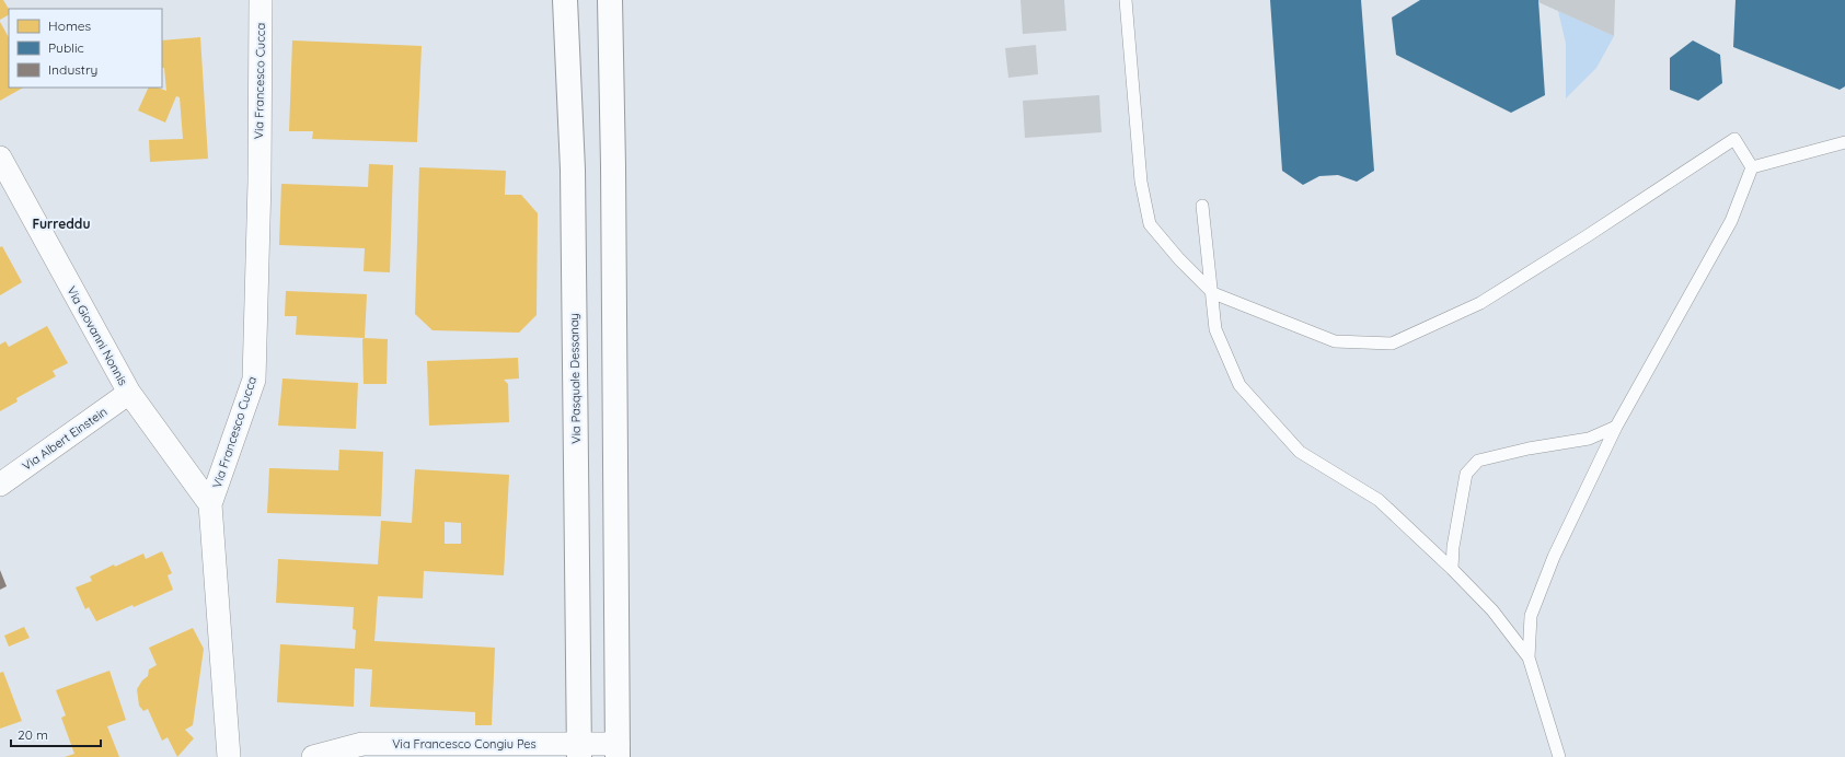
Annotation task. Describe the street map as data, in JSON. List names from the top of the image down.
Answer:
{
  "streets": {
    "main road": ["Via Pasquale Dessanay"],
    "street": [
      "Via Francesco Cucca",
      "Via Giovanni Nonnis",
      "Via Albert Einstein",
      "Via Francesco Congiu Pes"
    ]
  },
  "crossings": [
    ["Via Francesco Cucca", "Via Giovanni Nonnis"],
    ["Via Giovanni Nonnis", "Via Albert Einstein"],
    ["Via Pasquale Dessanay", "Via Francesco Congiu Pes"]
  ],
  "districts": ["Furreddu"],
  "legend": ["Homes", "Public", "Industry"],
  "scale_bar": "20 m"
}
